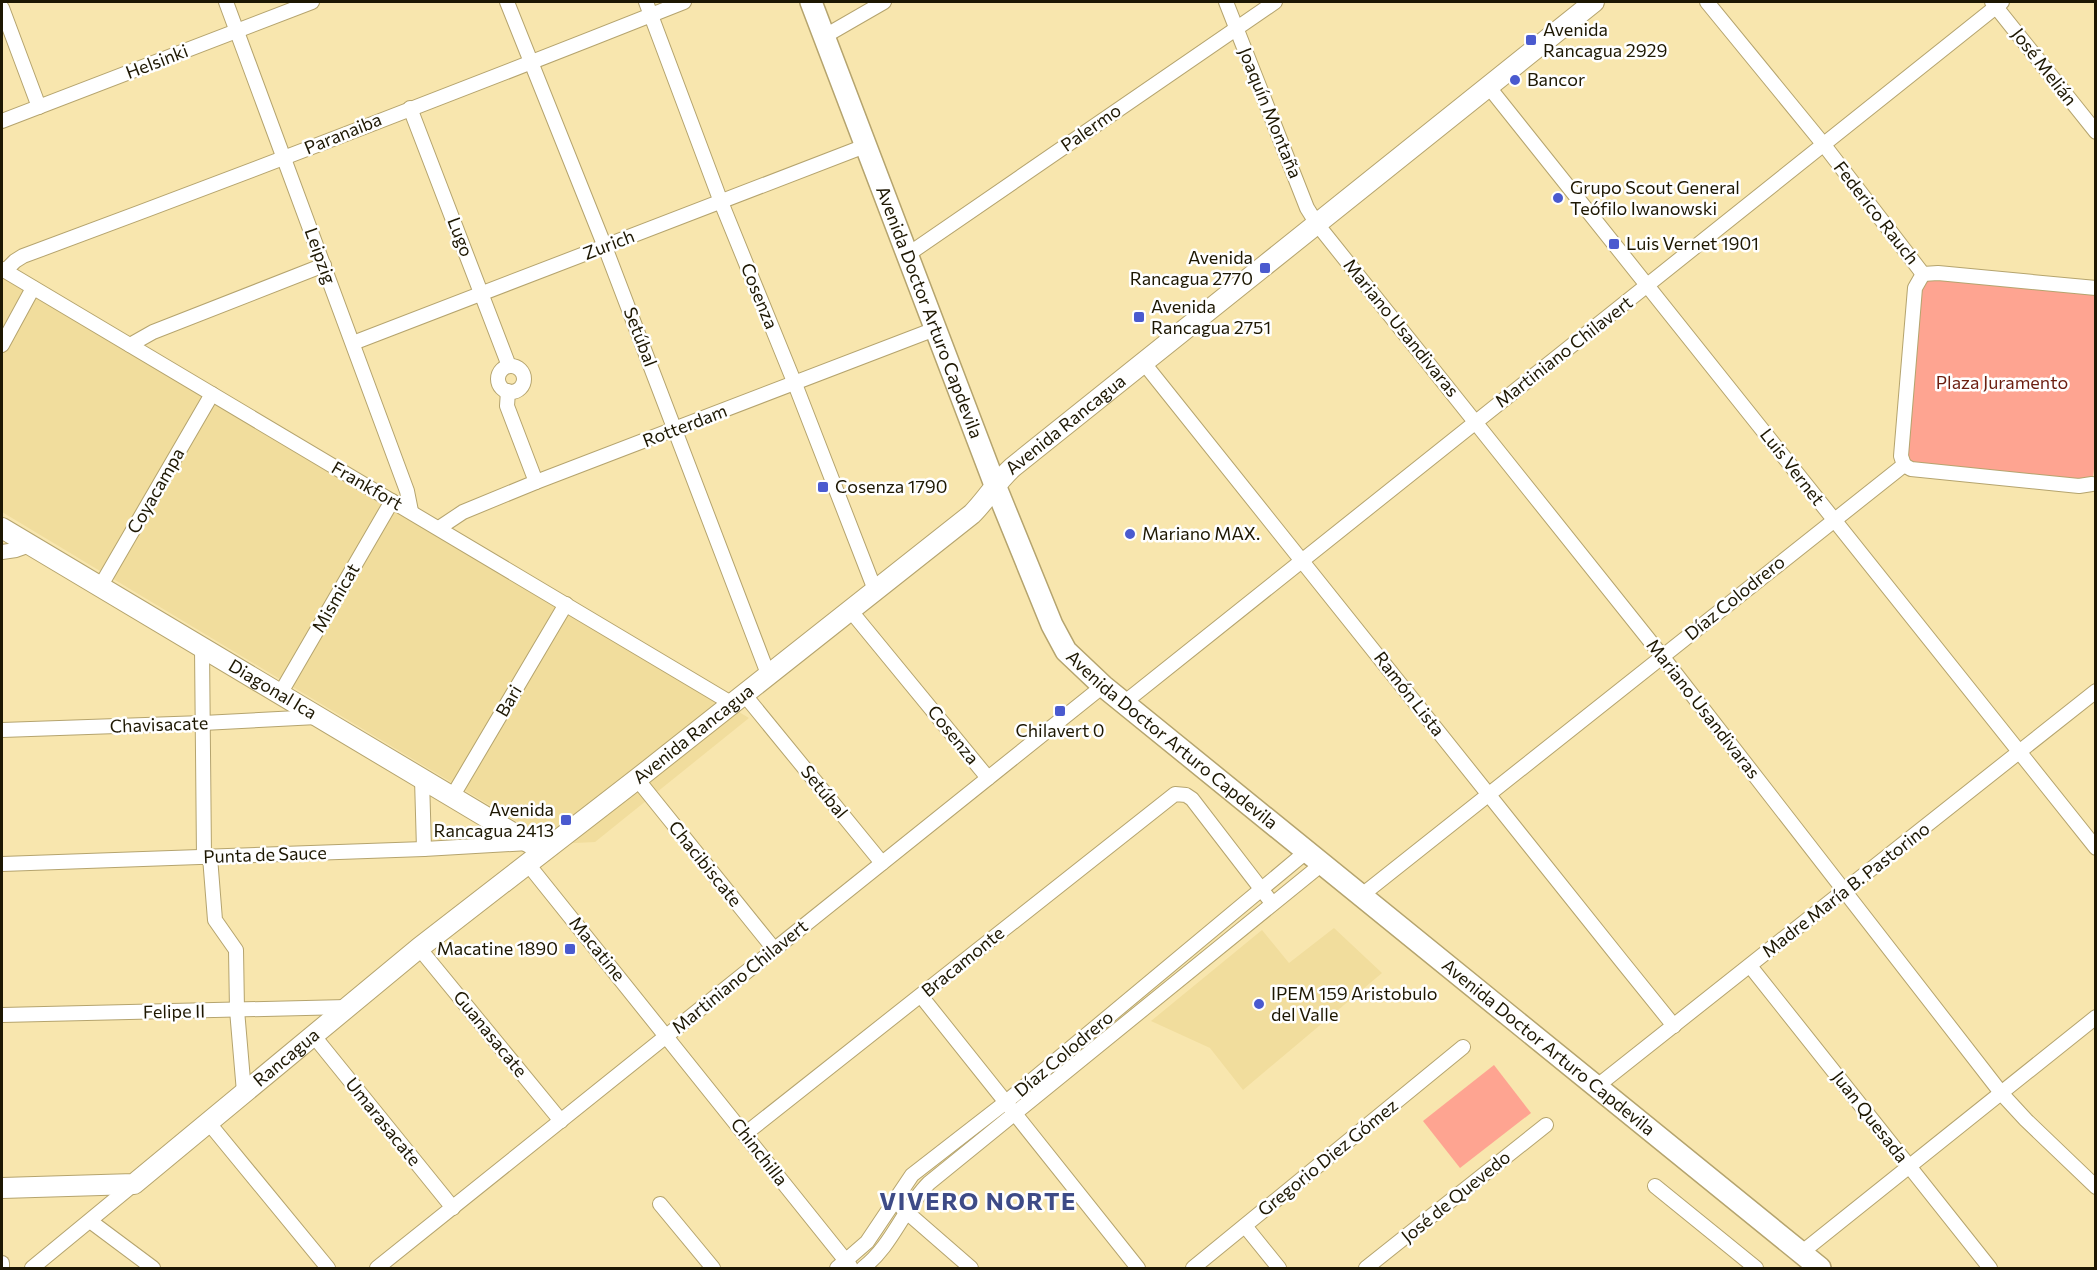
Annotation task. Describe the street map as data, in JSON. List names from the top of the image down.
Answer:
{
  "streets": {
    "main road": [
      "Avenida Doctor Arturo Capdevila",
      "Avenida Rancagua",
      "Diagonal Ica",
      "Rancagua"
    ],
    "street": [
      "Helsinki",
      "José Melián",
      "Joaquín Montaña",
      "Palermo",
      "Paranaiba",
      "Federico Rauch",
      "Lugo",
      "Zurich",
      "Leipzig",
      "Cosenza",
      "Mariano Usandivaras",
      "Setúbal",
      "Martiniano Chilavert",
      "Rotterdam",
      "Luis Vernet",
      "Frankfort",
      "Coyacampa",
      "Mismicat",
      "Díaz Colodrero",
      "Ramón Lista",
      "Bari",
      "Chavisacate",
      "Punta de Sauce",
      "Chacibiscate",
      "Madre María B. Pastorino",
      "Macatine",
      "Bracamonte",
      "Felipe II",
      "Guanasacate",
      "Juan Quesada",
      "Umarasacate",
      "Chinchilla",
      "Gregorio Diez Gómez",
      "José de Quevedo"
    ]
  },
  "crossings": [
    ["Helsinki", "Leipzig"],
    ["José Melián", "Martiniano Chilavert"],
    ["Joaquín Montaña", "Palermo"],
    ["Joaquín Montaña", "Mariano Usandivaras"],
    ["Joaquín Montaña", "Avenida Rancagua"],
    ["Palermo", "Avenida Doctor Arturo Capdevila"],
    ["Paranaiba", "Lugo"],
    ["Paranaiba", "Leipzig"],
    ["Paranaiba", "Cosenza"],
    ["Paranaiba", "Setúbal"],
    ["Paranaiba", "Frankfort"],
    ["Federico Rauch", "Martiniano Chilavert"],
    ["Federico Rauch", "Díaz Colodrero"],
    ["Lugo", "Zurich"],
    ["Lugo", "Rotterdam"],
    ["Zurich", "Leipzig"],
    ["Zurich", "Cosenza"],
    ["Zurich", "Avenida Doctor Arturo Capdevila"],
    ["Zurich", "Setúbal"],
    ["Leipzig", "Frankfort"],
    ["Cosenza", "Martiniano Chilavert"],
    ["Cosenza", "Avenida Rancagua"],
    ["Cosenza", "Rotterdam"],
    ["Avenida Doctor Arturo Capdevila", "Martiniano Chilavert"],
    ["Avenida Doctor Arturo Capdevila", "Avenida Rancagua"],
    ["Avenida Doctor Arturo Capdevila", "Rotterdam"],
    ["Avenida Doctor Arturo Capdevila", "Díaz Colodrero"],
    ["Avenida Doctor Arturo Capdevila", "Madre María B. Pastorino"],
    ["Mariano Usandivaras", "Martiniano Chilavert"],
    ["Mariano Usandivaras", "Avenida Rancagua"],
    ["Mariano Usandivaras", "Díaz Colodrero"],
    ["Mariano Usandivaras", "Madre María B. Pastorino"],
    ["Setúbal", "Martiniano Chilavert"],
    ["Setúbal", "Avenida Rancagua"],
    ["Setúbal", "Rotterdam"],
    ["Setúbal", "Frankfort"],
    ["Martiniano Chilavert", "Luis Vernet"],
    ["Martiniano Chilavert", "Ramón Lista"],
    ["Martiniano Chilavert", "Chacibiscate"],
    ["Martiniano Chilavert", "Macatine"],
    ["Martiniano Chilavert", "Guanasacate"],
    ["Martiniano Chilavert", "Umarasacate"],
    ["Martiniano Chilavert", "Chinchilla"],
    ["Avenida Rancagua", "Luis Vernet"],
    ["Avenida Rancagua", "Frankfort"],
    ["Avenida Rancagua", "Diagonal Ica"],
    ["Avenida Rancagua", "Ramón Lista"],
    ["Avenida Rancagua", "Punta de Sauce"],
    ["Avenida Rancagua", "Chacibiscate"],
    ["Avenida Rancagua", "Macatine"],
    ["Avenida Rancagua", "Rancagua"],
    ["Rotterdam", "Frankfort"],
    ["Luis Vernet", "Díaz Colodrero"],
    ["Luis Vernet", "Madre María B. Pastorino"],
    ["Frankfort", "Coyacampa"],
    ["Frankfort", "Mismicat"],
    ["Frankfort", "Bari"],
    ["Coyacampa", "Diagonal Ica"],
    ["Mismicat", "Diagonal Ica"],
    ["Díaz Colodrero", "Ramón Lista"],
    ["Díaz Colodrero", "Bracamonte"],
    ["Díaz Colodrero", "Chinchilla"],
    ["Diagonal Ica", "Bari"],
    ["Diagonal Ica", "Chavisacate"],
    ["Diagonal Ica", "Punta de Sauce"],
    ["Diagonal Ica", "Macatine"],
    ["Diagonal Ica", "Rancagua"],
    ["Ramón Lista", "Madre María B. Pastorino"],
    ["Punta de Sauce", "Macatine"],
    ["Punta de Sauce", "Rancagua"],
    ["Madre María B. Pastorino", "Juan Quesada"],
    ["Macatine", "Rancagua"],
    ["Macatine", "Chinchilla"],
    ["Bracamonte", "Chinchilla"],
    ["Felipe II", "Rancagua"],
    ["Guanasacate", "Rancagua"],
    ["Rancagua", "Umarasacate"]
  ],
  "districts": ["VIVERO NORTE"],
  "parks": ["Plaza Juramento"],
  "places": {
    "transit": [
      "Avenida Rancagua 2929",
      "Luis Vernet 1901",
      "Avenida Rancagua 2770",
      "Avenida Rancagua 2751",
      "Cosenza 1790",
      "Chilavert 0",
      "Avenida Rancagua 2413",
      "Macatine 1890"
    ],
    "other": [
      "Bancor",
      "Grupo Scout General Teófilo Iwanowski",
      "Mariano MAX.",
      "IPEM 159 Aristobulo del Valle"
    ]
  }
}
